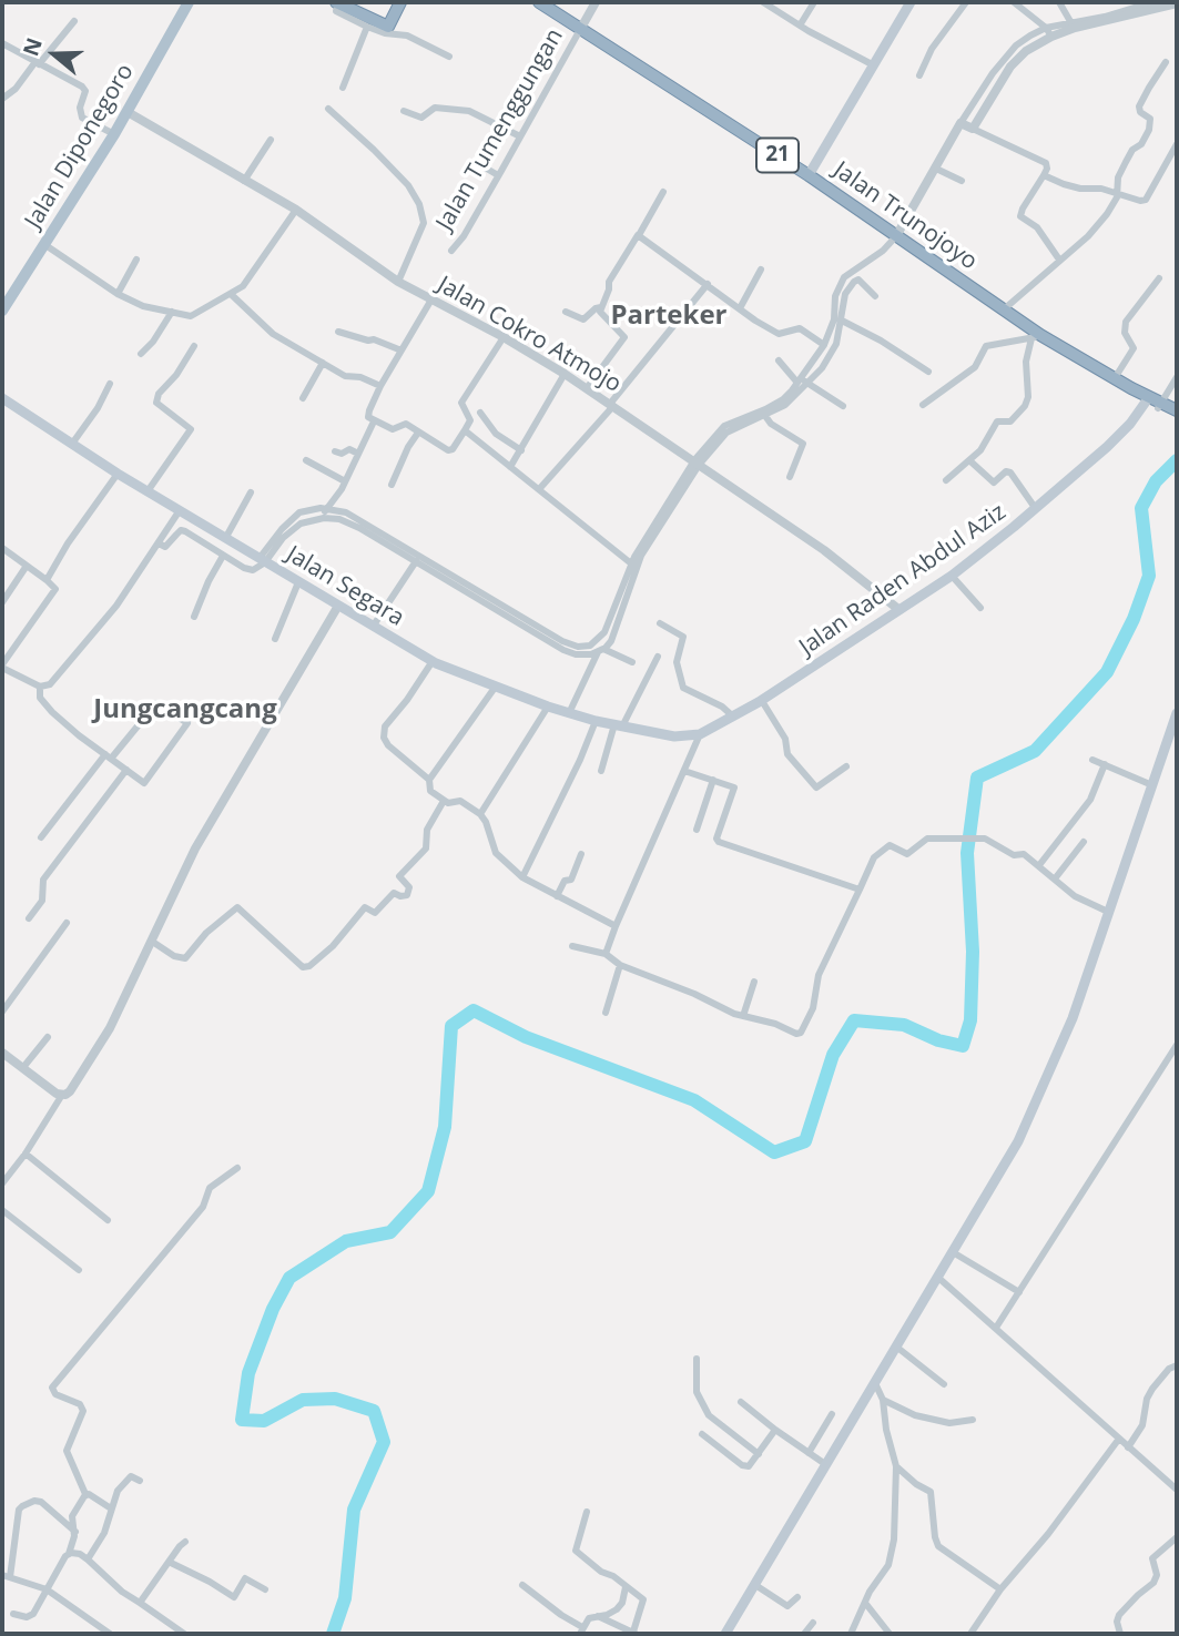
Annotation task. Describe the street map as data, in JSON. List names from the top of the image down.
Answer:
{
  "streets": {
    "highway": ["21", "Jalan Trunojoyo"],
    "main road": ["Jalan Diponegoro", "Jalan Raden Abdul Aziz", "Jalan Segara"],
    "street": ["Jalan Tumenggungan", "Jalan Cokro Atmojo"]
  },
  "crossings": [
    ["Jalan Tumenggungan", "Jalan Trunojoyo"],
    ["Jalan Diponegoro", "Jalan Cokro Atmojo"],
    ["21", "Jalan Trunojoyo"],
    ["21", "Jalan Raden Abdul Aziz"],
    ["Jalan Cokro Atmojo", "Jalan Raden Abdul Aziz"],
    ["Jalan Raden Abdul Aziz", "Jalan Segara"]
  ],
  "districts": ["Parteker", "Jungcangcang"],
  "north": "left"
}
